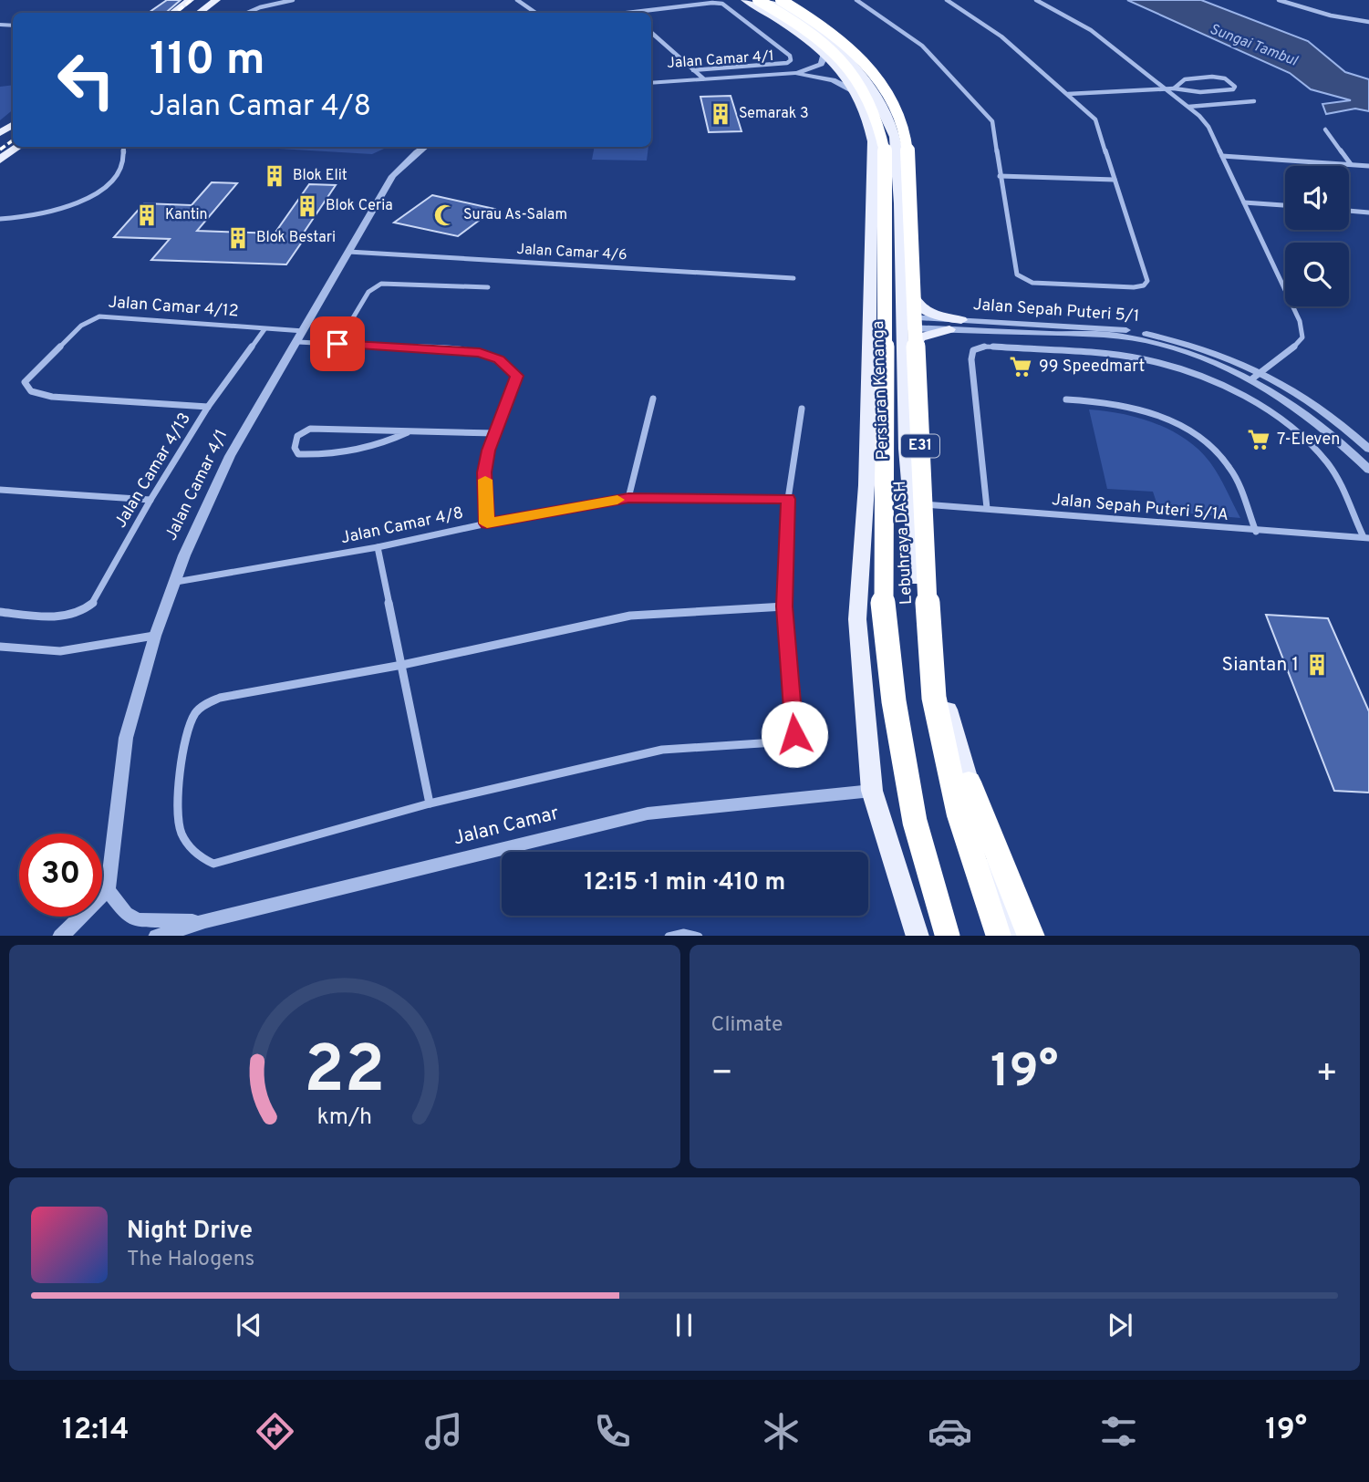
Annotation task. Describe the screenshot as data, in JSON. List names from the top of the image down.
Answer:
{
  "streets": {
    "highway": ["E31", "Lebuhraya DASH"],
    "main road": ["Persiaran Kenanga"],
    "street": [
      "Jalan Camar 4/1",
      "Jalan Camar 4/6",
      "Jalan Camar 4/12",
      "Jalan Sepah Puteri 5/1",
      "Jalan Camar 4/13",
      "Jalan Sepah Puteri 5/1A",
      "Jalan Camar 4/8",
      "Jalan Camar"
    ]
  },
  "crossings": [
    ["Jalan Camar 4/1", "Jalan Camar 4/6"],
    ["Jalan Camar 4/1", "Jalan Camar 4/12"],
    ["Jalan Camar 4/1", "Persiaran Kenanga"],
    ["Jalan Camar 4/1", "Jalan Camar 4/8"],
    ["Jalan Camar 4/12", "Jalan Camar 4/13"],
    ["Jalan Sepah Puteri 5/1", "Persiaran Kenanga"],
    ["Persiaran Kenanga", "Jalan Sepah Puteri 5/1A"],
    ["Persiaran Kenanga", "Jalan Camar"]
  ],
  "water": ["Sungai Tambul"],
  "places": {
    "building": [
      "Semarak 3",
      "Blok Elit",
      "Blok Ceria",
      "Kantin",
      "Blok Bestari",
      "Siantan 1"
    ],
    "mosque": ["Surau As-Salam"],
    "supermarket": ["99 Speedmart", "7-Eleven"]
  },
  "page": {
    "turn": ["110 m", "Jalan Camar 4/8"],
    "limit": "30",
    "trip": "12:15 · 1 min · 410 m",
    "tile": "Climate",
    "heat": ["−", "19°", "+"],
    "song": ["Night Drive", "The Halogens"],
    "tabs": ["12:14", "19°"],
    "gauge": ["22", "km/h"]
  }
}
